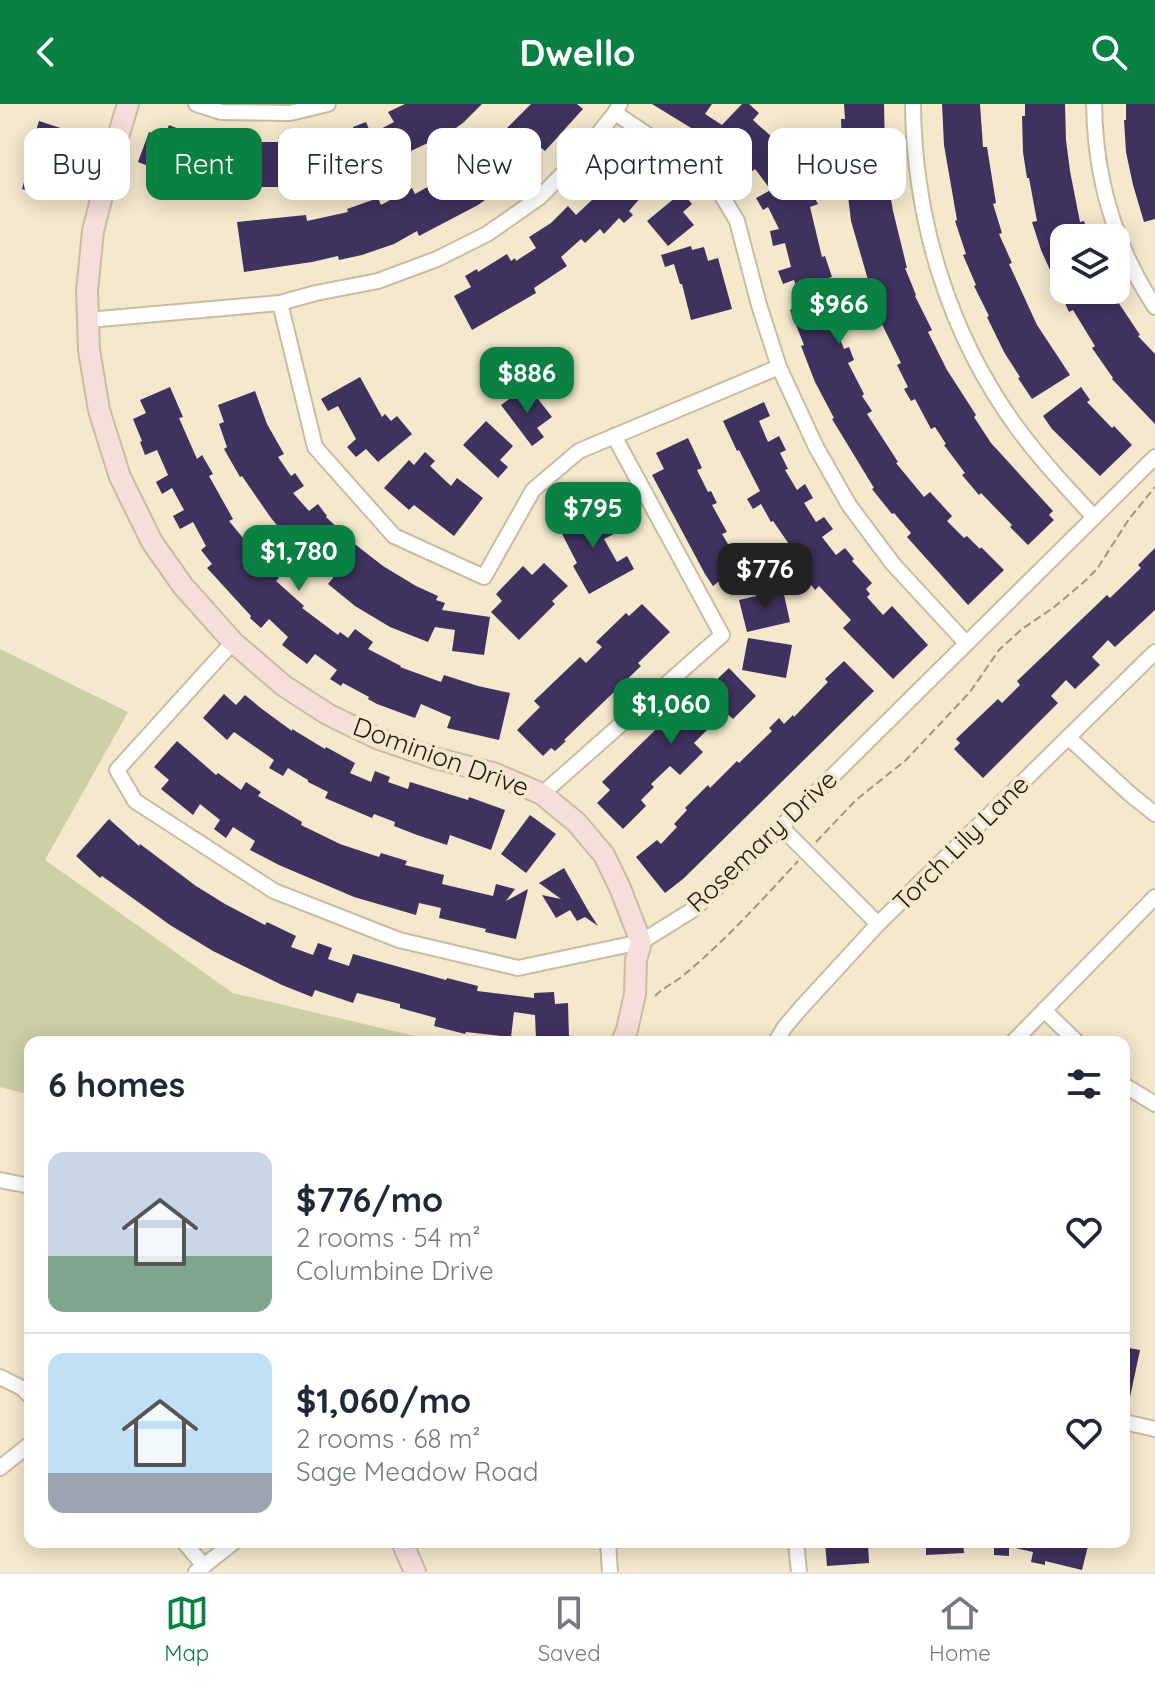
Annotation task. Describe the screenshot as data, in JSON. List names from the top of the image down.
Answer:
{
  "streets": {
    "street": ["Dominion Drive", "Rosemary Drive", "Torch Lily Lane"]
  },
  "crossings": [
    ["Dominion Drive", "Rosemary Drive"]
  ],
  "page": {
    "header": "Dwello",
    "chip": [
      "Buy",
      "Rent",
      "Filters",
      "New",
      "Apartment",
      "House"
    ],
    "price": [
      "$966",
      "$886",
      "$795",
      "$1,780",
      "$776",
      "$1,060"
    ],
    "heading": "6 homes",
    "list": [
      {
        "name": "$776/mo",
        "note": "2 rooms · 54 m² · Columbine Drive"
      },
      {
        "name": "$1,060/mo",
        "note": "2 rooms · 68 m² · Sage Meadow Road"
      }
    ],
    "tabs": ["Map", "Saved", "Home"]
  }
}
